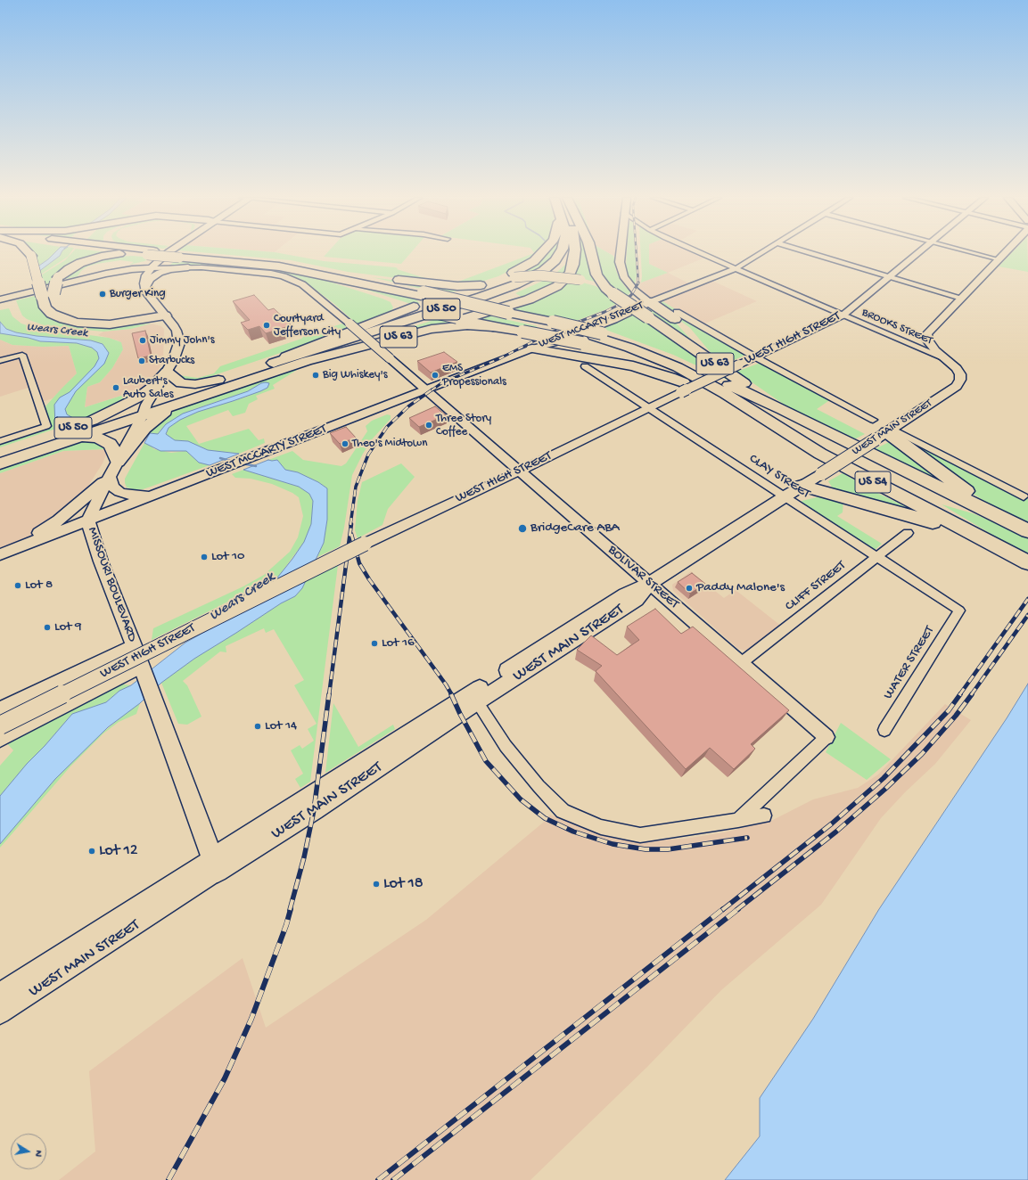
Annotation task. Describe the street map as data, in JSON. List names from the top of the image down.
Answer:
{
  "streets": {
    "highway": ["US 50", "US 63", "US 54"],
    "main road": ["WEST MCCARTY STREET", "WEST MAIN STREET", "MISSOURI BOULEVARD"],
    "street": [
      "BROOKS STREET",
      "WEST HIGH STREET",
      "CLAY STREET",
      "BOLIVAR STREET",
      "CLIFF STREET",
      "WATER STREET"
    ]
  },
  "crossings": [
    ["US 50", "US 63"],
    ["US 50", "MISSOURI BOULEVARD"],
    ["WEST MCCARTY STREET", "BROOKS STREET"],
    ["WEST MCCARTY STREET", "BOLIVAR STREET"],
    ["WEST MCCARTY STREET", "MISSOURI BOULEVARD"],
    ["BROOKS STREET", "WEST HIGH STREET"],
    ["BROOKS STREET", "WEST MAIN STREET"],
    ["US 63", "WEST HIGH STREET"],
    ["US 63", "US 54"],
    ["WEST HIGH STREET", "CLAY STREET"],
    ["WEST HIGH STREET", "BOLIVAR STREET"],
    ["WEST MAIN STREET", "CLAY STREET"],
    ["WEST MAIN STREET", "BOLIVAR STREET"],
    ["WEST MAIN STREET", "MISSOURI BOULEVARD"],
    ["CLAY STREET", "CLIFF STREET"],
    ["CLAY STREET", "WATER STREET"],
    ["BOLIVAR STREET", "CLIFF STREET"]
  ],
  "water": ["Wears Creek"],
  "places": [
    "Burger King",
    "Courtyard Jefferson City",
    "Jimmy John's",
    "Starbucks",
    "Big Whiskey's",
    "EMS Propessionals",
    "Laubert's Auto Sales",
    "Three Story Coffee",
    "Theo's Midtown",
    "BridgeCare ABA",
    "Lot 10",
    "Lot 8",
    "Paddy Malone's",
    "Lot 9",
    "Lot 16",
    "Lot 14",
    "Lot 12",
    "Lot 18"
  ],
  "north": "right"
}
